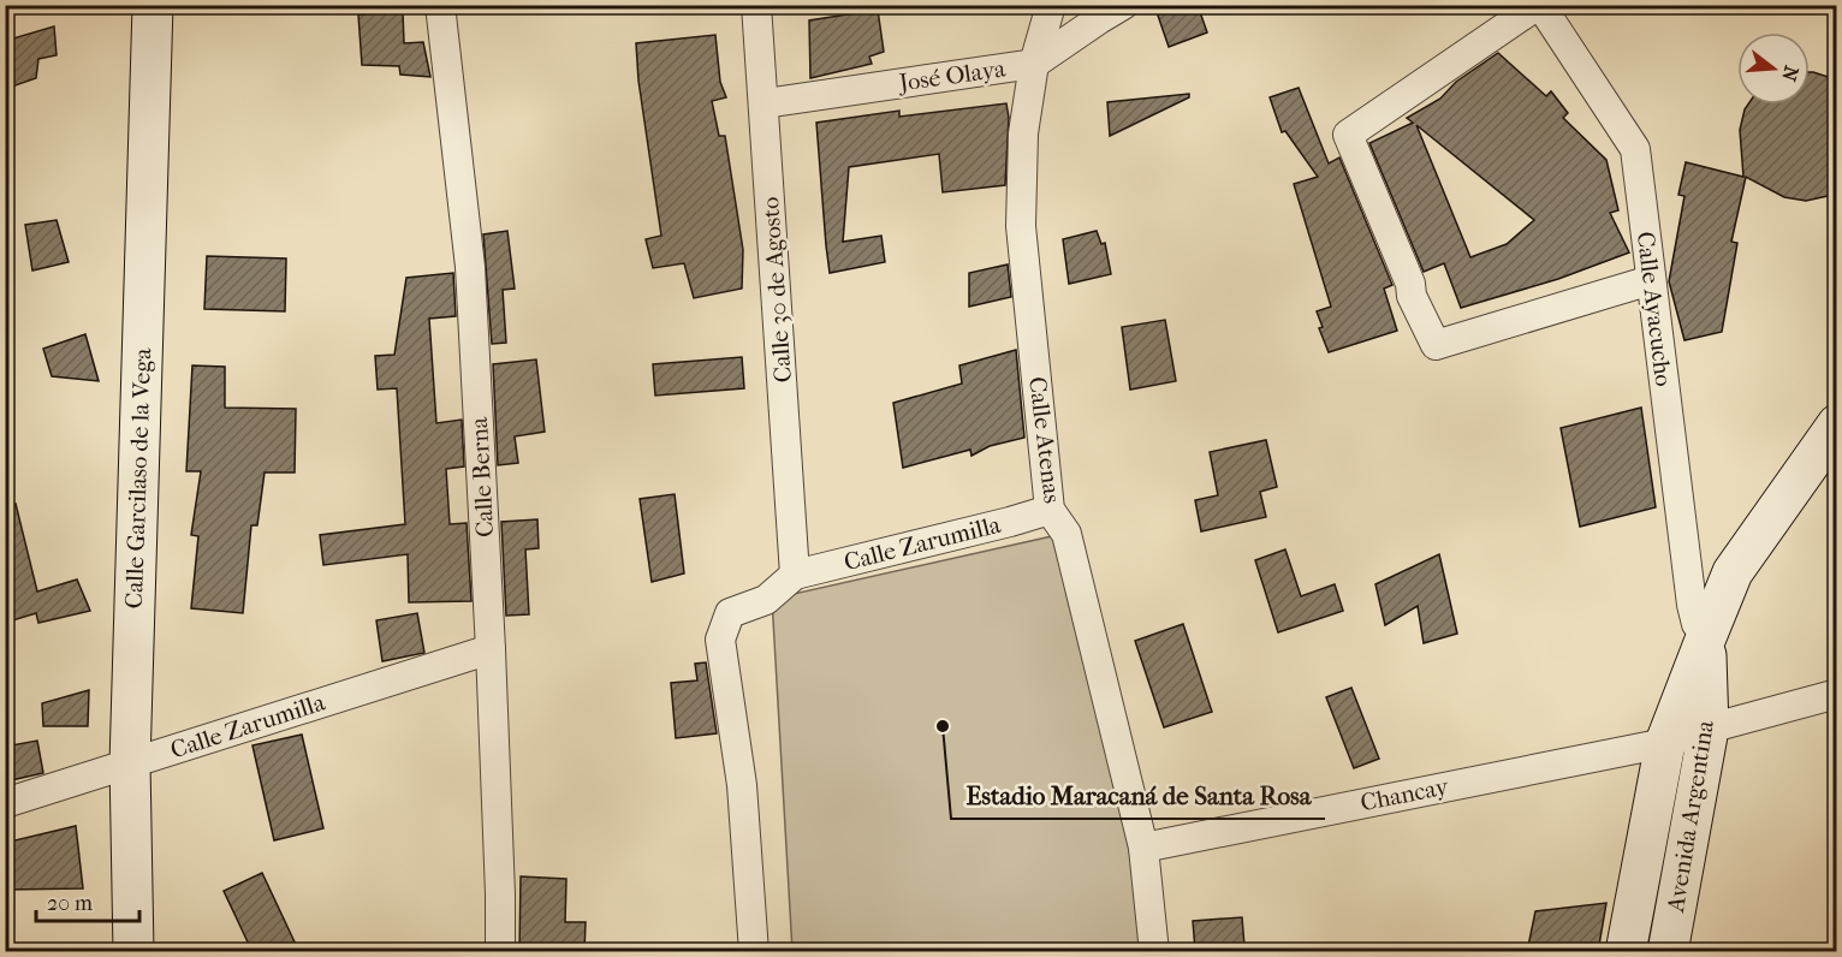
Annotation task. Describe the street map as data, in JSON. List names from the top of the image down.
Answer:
{
  "streets": {
    "street": [
      "José Olaya",
      "Calle 30 de Agosto",
      "Calle Ayacucho",
      "Calle Atenas",
      "Calle Berna",
      "Calle Garcilaso de la Vega",
      "Calle Zarumilla",
      "Chancay",
      "Avenida Argentina"
    ]
  },
  "crossings": [
    ["José Olaya", "Calle 30 de Agosto"],
    ["José Olaya", "Calle Atenas"],
    ["Calle 30 de Agosto", "Calle Zarumilla"],
    ["Calle Ayacucho", "Avenida Argentina"],
    ["Calle Atenas", "Calle Zarumilla"],
    ["Calle Atenas", "Chancay"],
    ["Calle Berna", "Calle Zarumilla"],
    ["Calle Garcilaso de la Vega", "Calle Zarumilla"],
    ["Chancay", "Avenida Argentina"]
  ],
  "places": ["Estadio Maracaná de Santa Rosa"],
  "scale_bar": "20 m",
  "north": "right"
}
